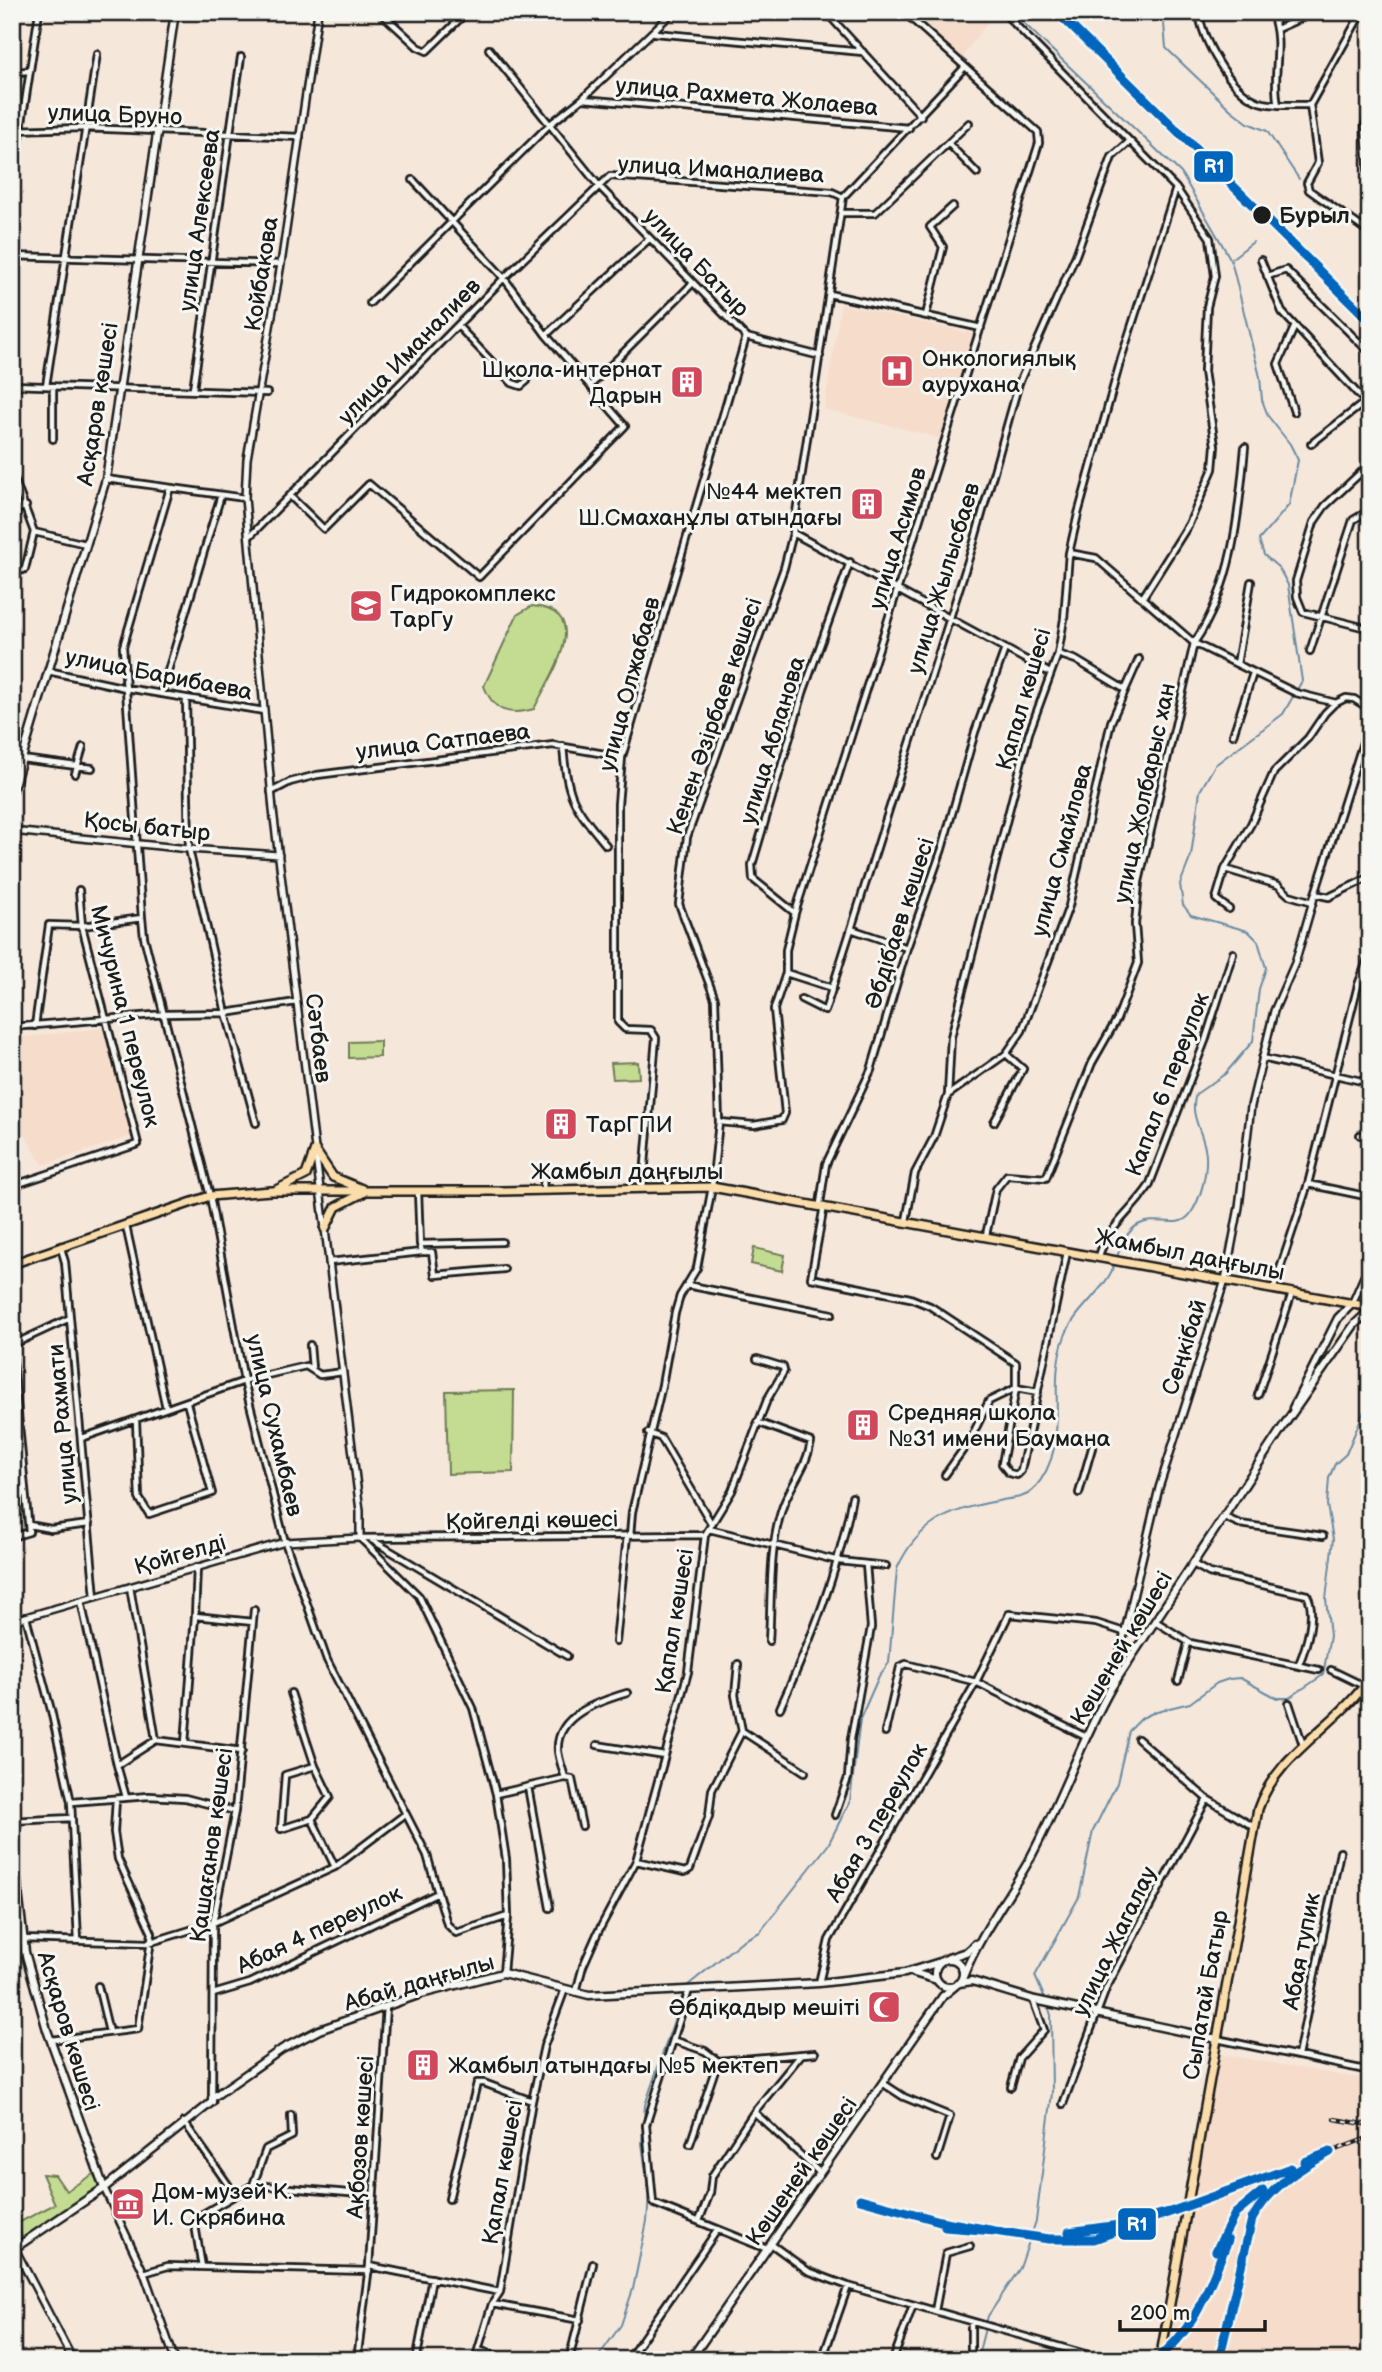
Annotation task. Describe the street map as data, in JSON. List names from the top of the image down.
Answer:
{
  "streets": {
    "main road": [
      "Асқаров көшесі",
      "Жамбыл даңғылы",
      "Көшеней көшесі",
      "Абай даңғылы",
      "Сыпатай Батыр"
    ],
    "street": [
      "улица Рахмета Жолаева",
      "улица Бруно",
      "улица Иманалиева",
      "улица Алексеева",
      "улица Батыр",
      "Койбакова",
      "улица Иманалиев",
      "улица Асимов",
      "улица Жылысбаев",
      "улица Барибаева",
      "улица Олжабаев",
      "Қапал көшесі",
      "Кенен Әзірбаев көшесі",
      "улица Абланова",
      "улица Сатпаева",
      "улица Жолбарыс хан",
      "Қосы батыр",
      "улица Смайлова",
      "Әбдібаев көшесі",
      "Мичурина 1 переулок",
      "Сәтбаев",
      "Капал 6 переулок",
      "Сеңкібай",
      "улица Рахмати",
      "улица Сухамбаев",
      "Қойгелді көшесі",
      "Қойгелді",
      "Абая 3 переулок",
      "Қашағанов көшесі",
      "Абая 4 переулок",
      "улица Жагалау",
      "Абая тупик",
      "Ақбозов көшесі"
    ]
  },
  "crossings": [
    ["улица Бруно", "улица Алексеева"],
    ["улица Бруно", "Койбакова"],
    ["улица Бруно", "Асқаров көшесі"],
    ["улица Иманалиева", "улица Батыр"],
    ["улица Иманалиева", "улица Иманалиев"],
    ["улица Иманалиева", "Кенен Әзірбаев көшесі"],
    ["улица Батыр", "улица Иманалиев"],
    ["улица Батыр", "улица Олжабаев"],
    ["улица Батыр", "Кенен Әзірбаев көшесі"],
    ["Койбакова", "улица Иманалиев"],
    ["Койбакова", "Сәтбаев"],
    ["улица Иманалиев", "Сәтбаев"],
    ["Асқаров көшесі", "улица Барибаева"],
    ["Асқаров көшесі", "Абай даңғылы"],
    ["улица Асимов", "Кенен Әзірбаев көшесі"],
    ["улица Асимов", "улица Абланова"],
    ["улица Барибаева", "Сәтбаев"],
    ["улица Барибаева", "улица Сухамбаев"],
    ["улица Олжабаев", "улица Сатпаева"],
    ["улица Олжабаев", "Жамбыл даңғылы"],
    ["Қапал көшесі", "улица Смайлова"],
    ["Қапал көшесі", "Жамбыл даңғылы"],
    ["Қапал көшесі", "Қойгелді көшесі"],
    ["Қапал көшесі", "Абай даңғылы"],
    ["Кенен Әзірбаев көшесі", "Жамбыл даңғылы"],
    ["Кенен Әзірбаев көшесі", "Қойгелді көшесі"],
    ["улица Сатпаева", "Сәтбаев"],
    ["улица Жолбарыс хан", "Жамбыл даңғылы"],
    ["Қосы батыр", "Сәтбаев"],
    ["Қосы батыр", "улица Сухамбаев"],
    ["Әбдібаев көшесі", "Жамбыл даңғылы"],
    ["Сәтбаев", "Жамбыл даңғылы"],
    ["Сәтбаев", "Қойгелді көшесі"],
    ["Сәтбаев", "Қойгелді"],
    ["Капал 6 переулок", "Жамбыл даңғылы"],
    ["Жамбыл даңғылы", "Сеңкібай"],
    ["Жамбыл даңғылы", "улица Рахмати"],
    ["Жамбыл даңғылы", "улица Сухамбаев"],
    ["Жамбыл даңғылы", "Көшеней көшесі"],
    ["Сеңкібай", "Көшеней көшесі"],
    ["Сеңкібай", "Абая 3 переулок"],
    ["улица Рахмати", "Қойгелді"],
    ["улица Сухамбаев", "Қойгелді"],
    ["улица Сухамбаев", "Абая 4 переулок"],
    ["Қойгелді көшесі", "Қойгелді"],
    ["Көшеней көшесі", "Абая 3 переулок"],
    ["Абая 3 переулок", "Абай даңғылы"],
    ["Қашағанов көшесі", "Абая 4 переулок"],
    ["Қашағанов көшесі", "Абай даңғылы"],
    ["Абай даңғылы", "Ақбозов көшесі"]
  ],
  "places": {
    "other": ["Бурыл"],
    "hospital": ["Онкологиялық аурухана"],
    "building": [
      "Школа-интернат Дарын",
      "№44 мектеп Ш.Смаханұлы атындағы",
      "ТарГПИ",
      "Средняя школа №31 имени Баумана",
      "Жамбыл атындағы №5 мектеп"
    ],
    "school or university": ["Гидрокомплекс ТарГу"],
    "mosque": ["Әбдіқадыр мешіті"],
    "museum": ["Дом-музей К. И. Скрябина"]
  },
  "lines": ["transit line R1"],
  "scale_bar": "200 m"
}
